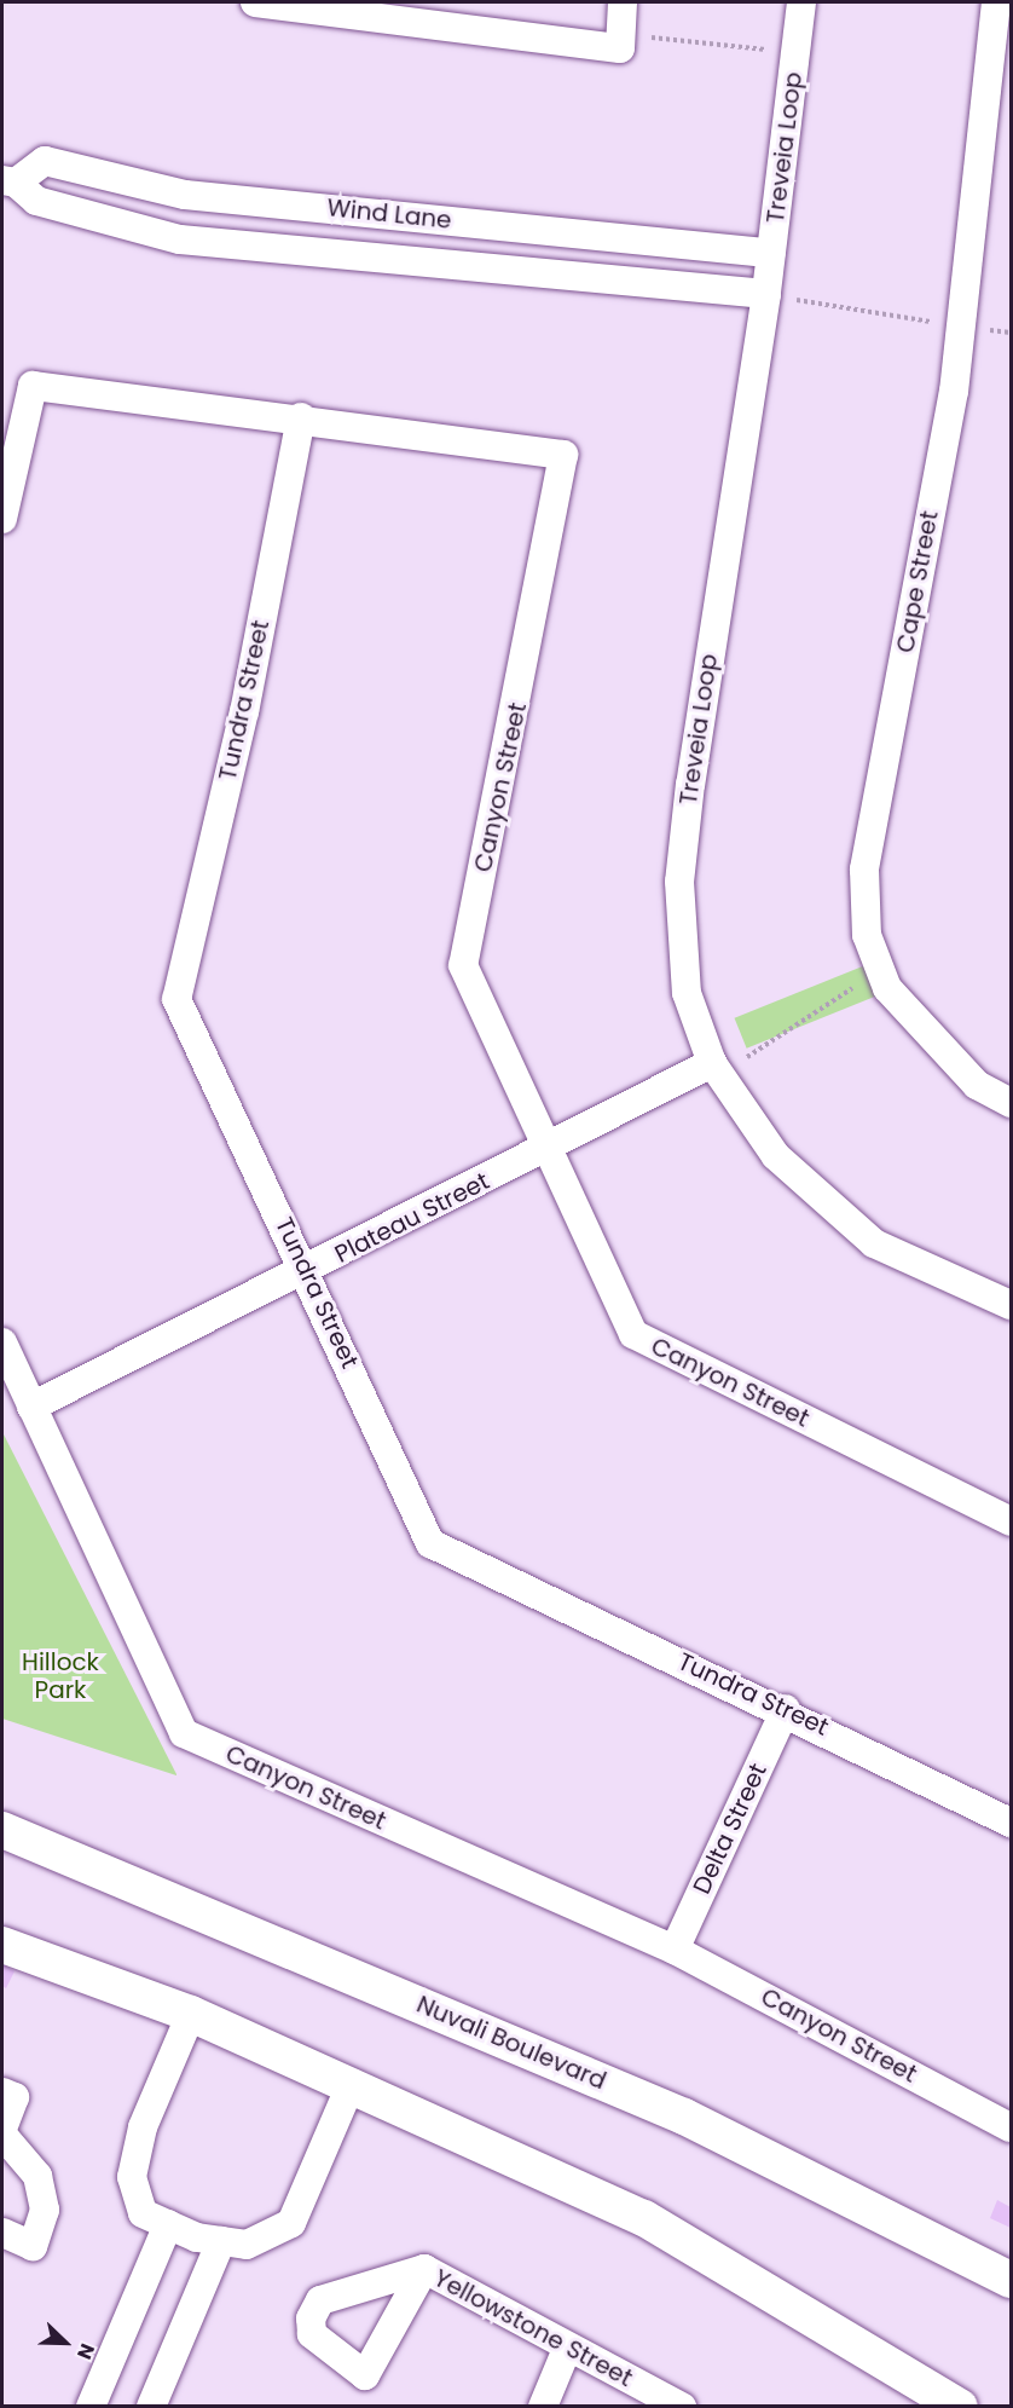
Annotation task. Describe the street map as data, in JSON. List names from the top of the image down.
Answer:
{
  "streets": {
    "street": [
      "Treveia Loop",
      "Wind Lane",
      "Cape Street",
      "Tundra Street",
      "Canyon Street",
      "Plateau Street",
      "Delta Street",
      "Nuvali Boulevard",
      "Yellowstone Street"
    ]
  },
  "crossings": [
    ["Treveia Loop", "Wind Lane"],
    ["Treveia Loop", "Plateau Street"],
    ["Tundra Street", "Canyon Street"],
    ["Tundra Street", "Plateau Street"],
    ["Tundra Street", "Delta Street"],
    ["Canyon Street", "Plateau Street"],
    ["Canyon Street", "Delta Street"]
  ],
  "parks": ["Hillock Park"],
  "north": "bottom right"
}
